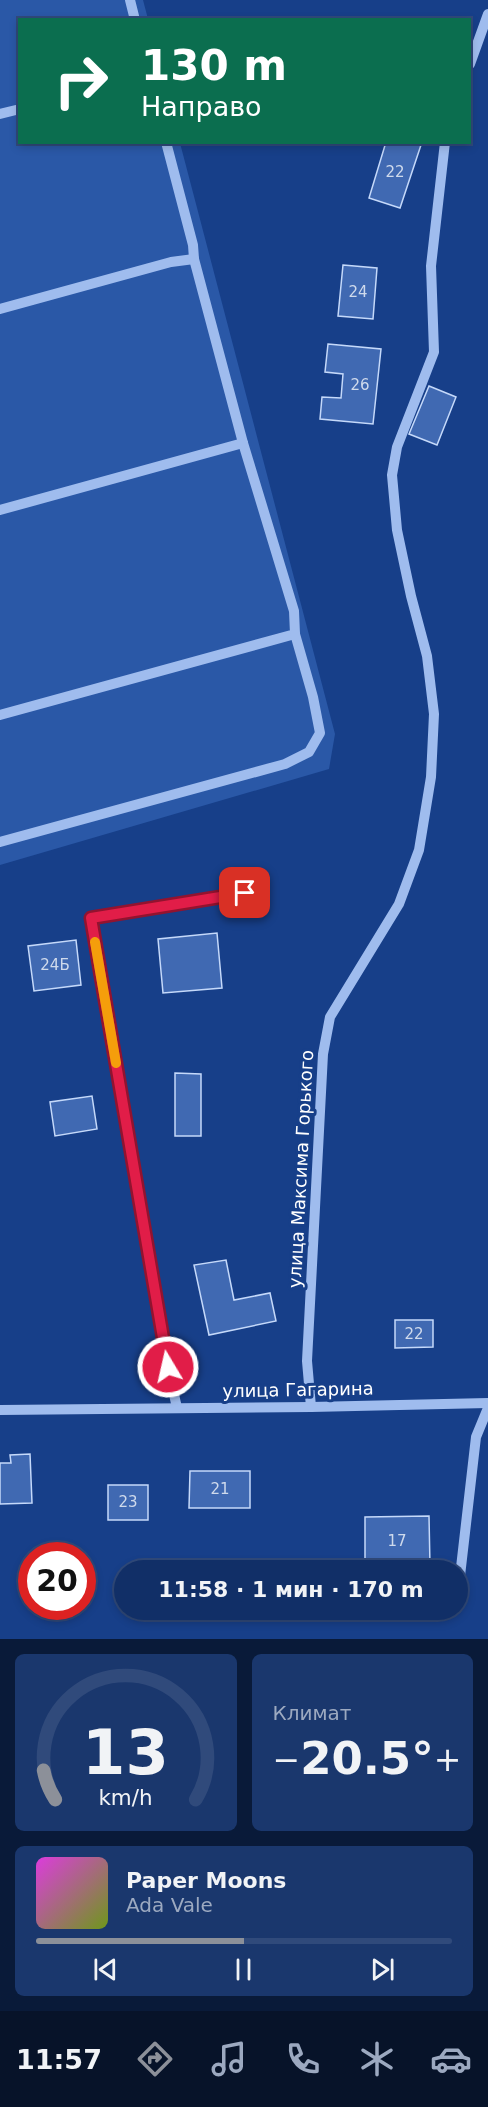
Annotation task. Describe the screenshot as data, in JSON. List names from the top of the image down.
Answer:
{
  "streets": {
    "street": ["улица Максима Горького", "улица Гагарина"]
  },
  "crossings": [
    ["улица Максима Горького", "улица Гагарина"]
  ],
  "house_numbers": [
    "22",
    "24",
    "26",
    "24Б",
    "22",
    "21",
    "23",
    "17"
  ],
  "page": {
    "turn": ["130 m", "Направо"],
    "limit": "20",
    "trip": "11:58 · 1 мин · 170 m",
    "tile": "Климат",
    "heat": ["−", "20.5°", "+"],
    "song": ["Paper Moons", "Ada Vale"],
    "tabs": "11:57",
    "gauge": ["13", "km/h"]
  }
}
